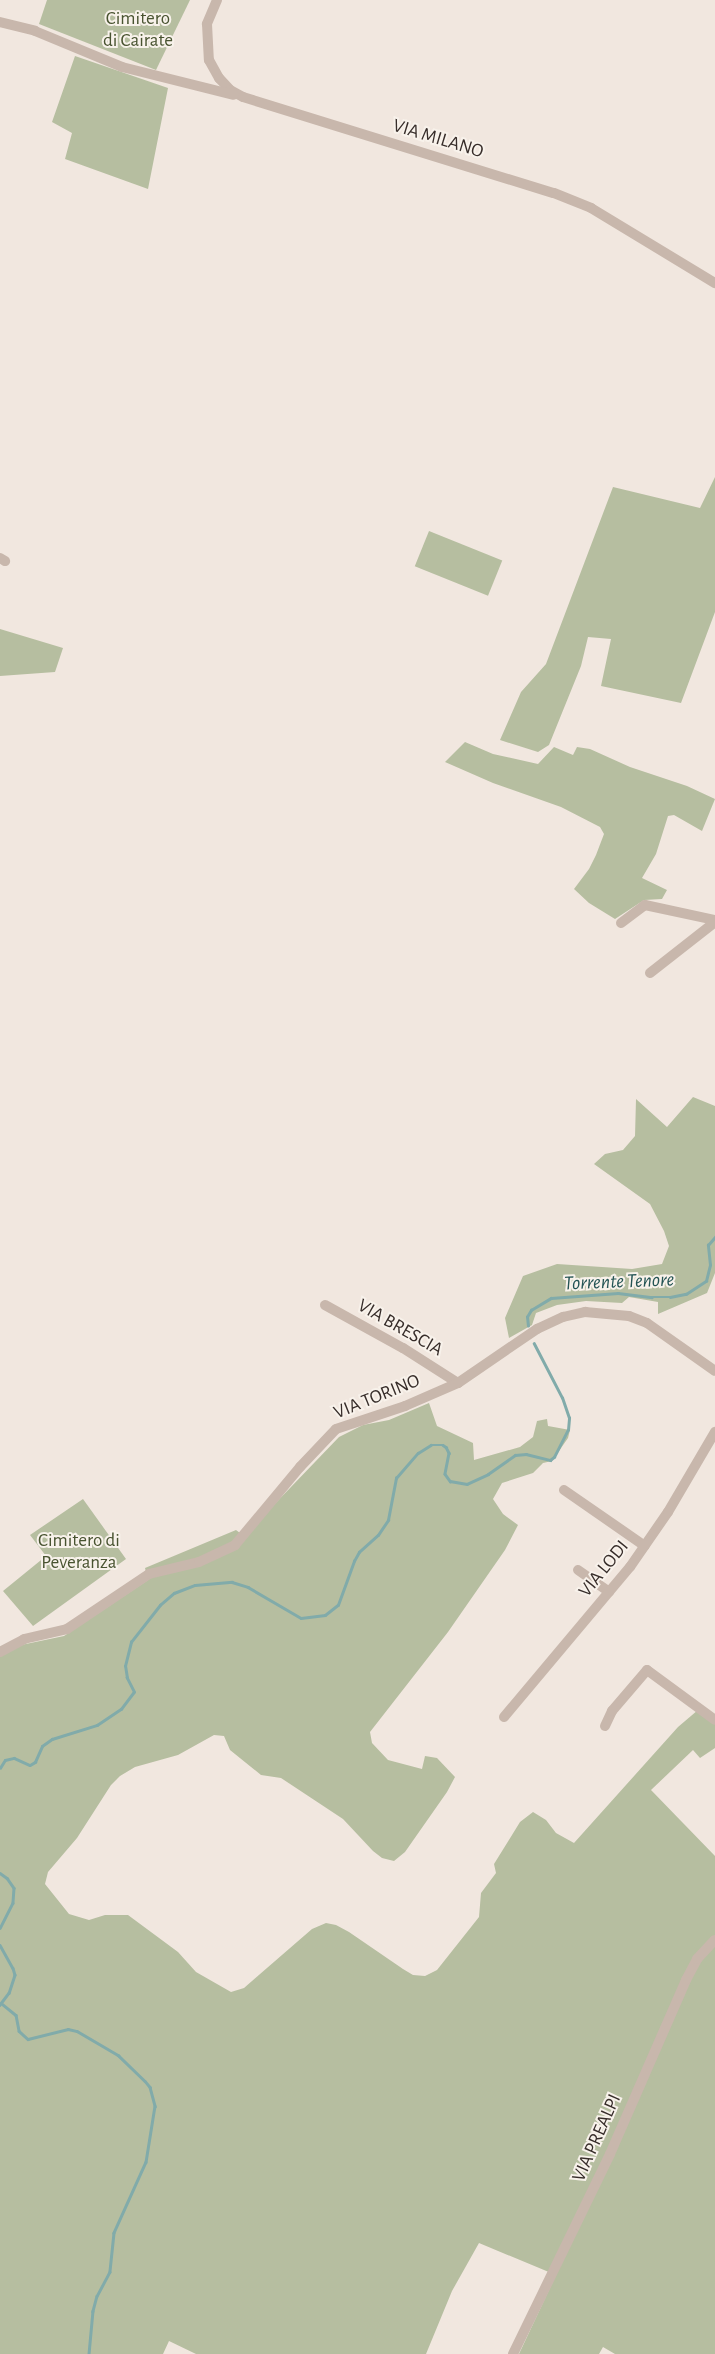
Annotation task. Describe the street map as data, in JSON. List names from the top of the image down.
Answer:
{
  "streets": {
    "street": [
      "VIA MILANO",
      "VIA BRESCIA",
      "VIA TORINO",
      "VIA LODI",
      "VIA PREALPI"
    ]
  },
  "crossings": [
    ["VIA BRESCIA", "VIA TORINO"]
  ],
  "water": ["Torrente Tenore"],
  "parks": ["Cimitero di Cairate", "Cimitero di Peveranza"]
}
